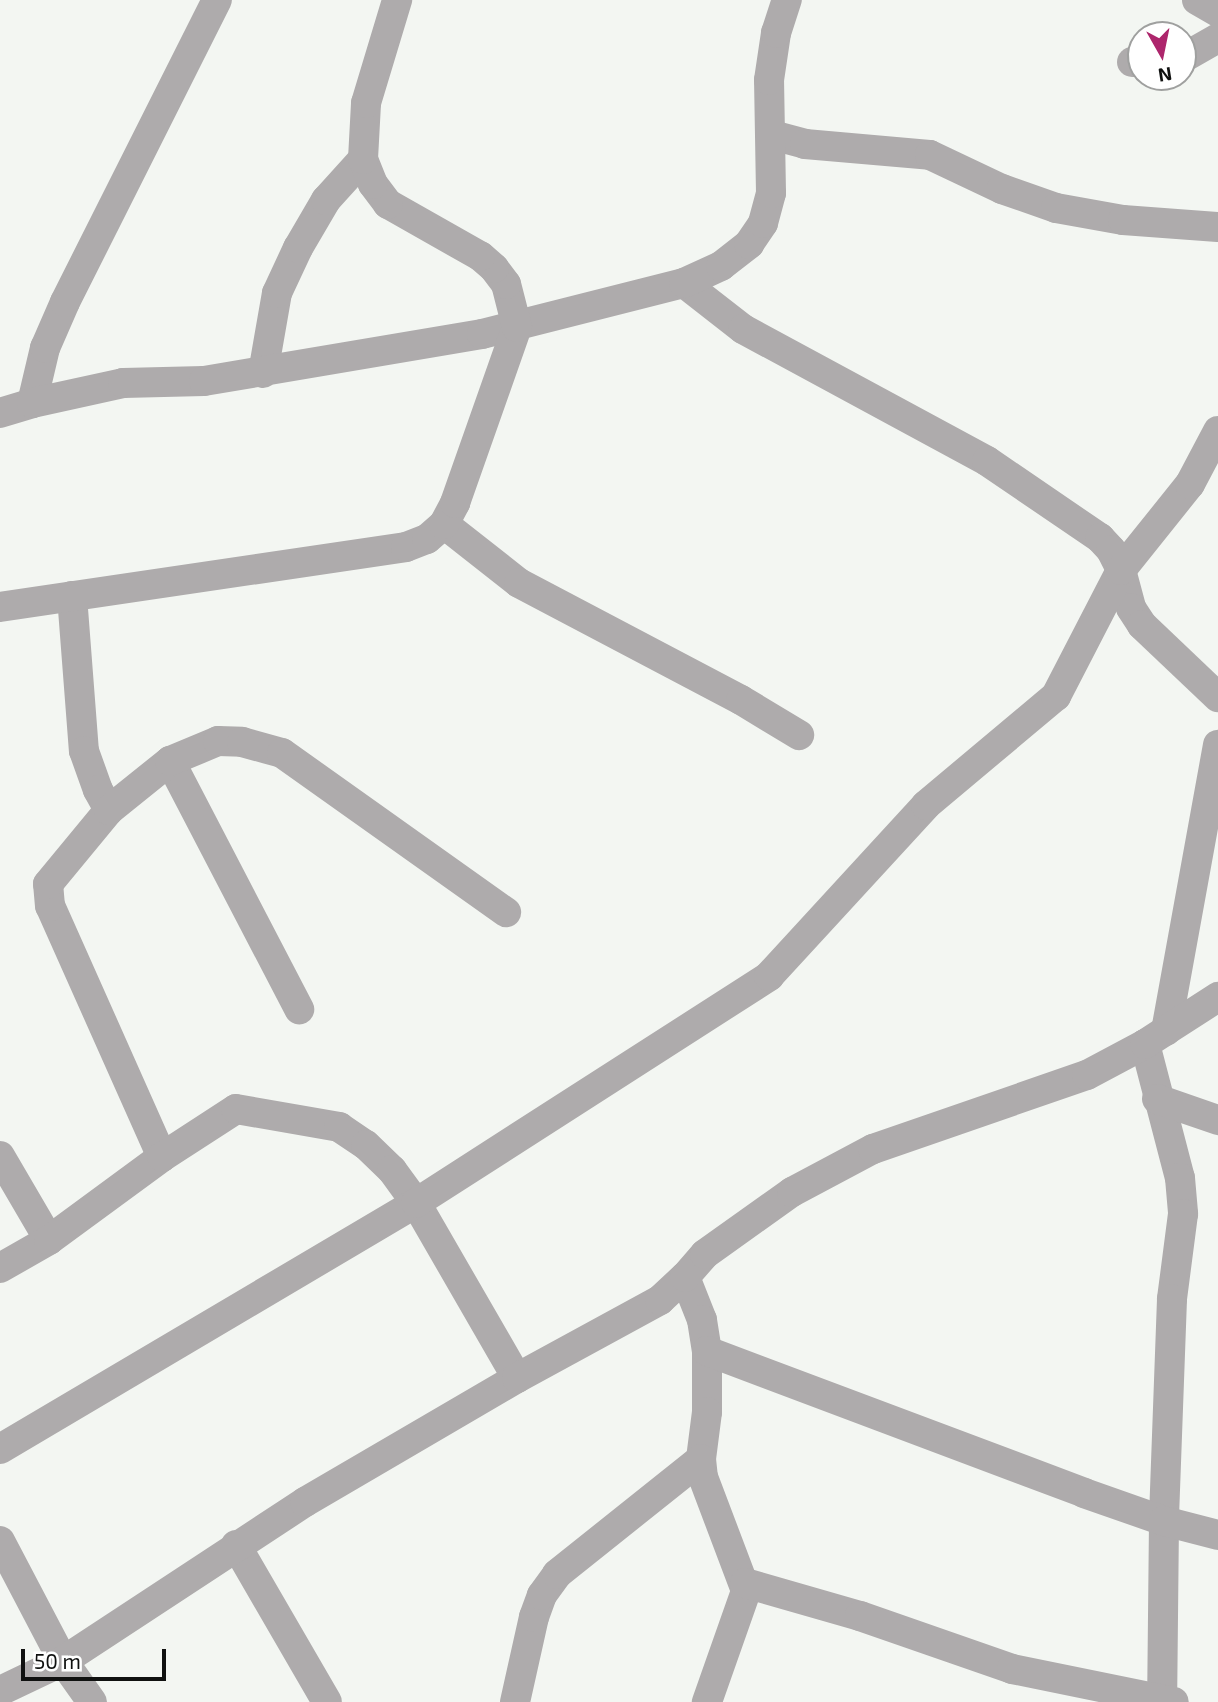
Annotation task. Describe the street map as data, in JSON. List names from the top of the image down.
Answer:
{
  "scale_bar": "50 m",
  "north": "bottom"
}
